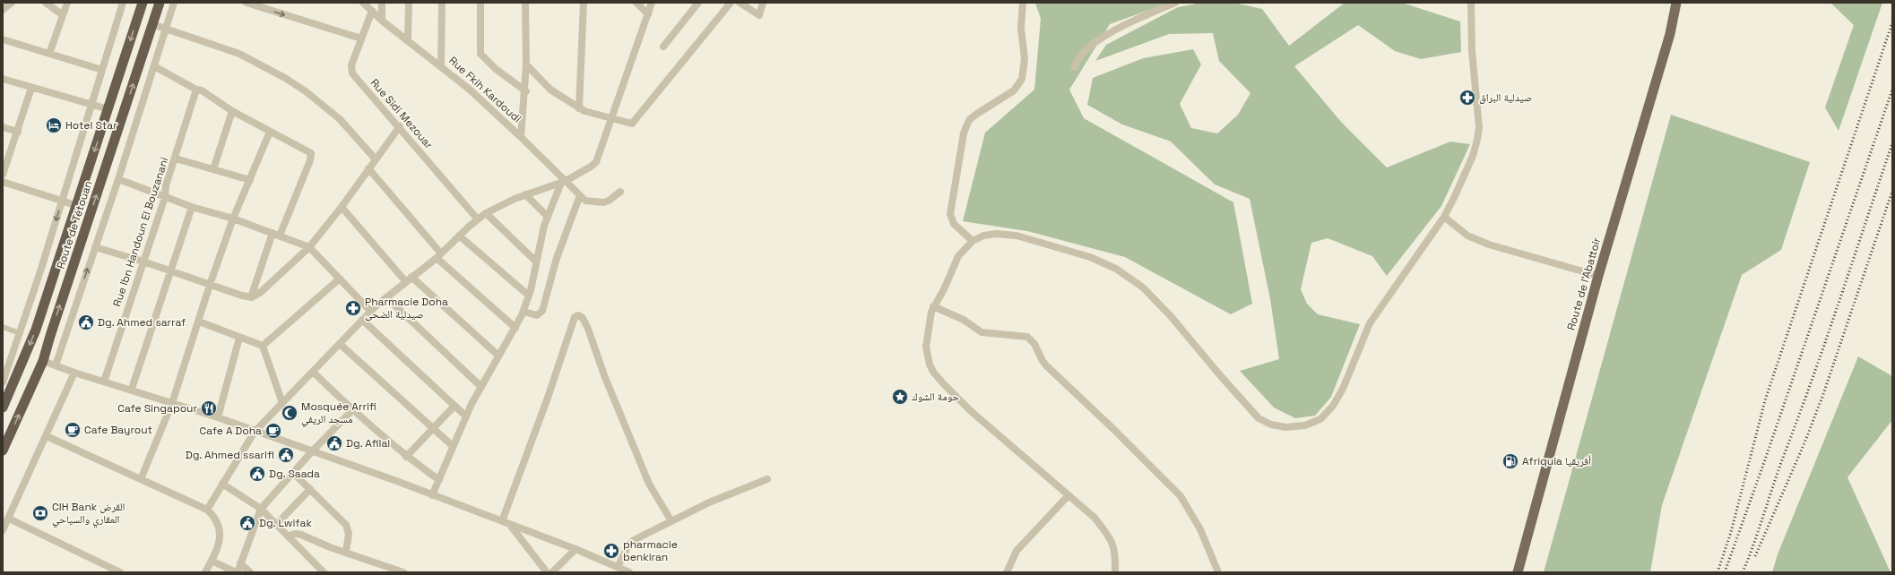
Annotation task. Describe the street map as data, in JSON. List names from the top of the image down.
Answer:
{
  "streets": {
    "highway": ["Route de Tétouan"],
    "main road": ["Route de l’Abattoir"],
    "street": ["Rue Fkih Kardoudi", "Rue Sidi Mezouar", "Rue Ibn Handoun El Bouzanani"]
  },
  "crossings": [
    ["Rue Fkih Kardoudi", "Rue Sidi Mezouar"]
  ],
  "places": {
    "pharmacy": ["صيدلية البراق", "Pharmacie Doha صيدلية الضحى", "pharmacie benkiran"],
    "hotel": ["Hotel Star"],
    "public building": [
      "Dg. Ahmed sarraf",
      "Dg. Afilal",
      "Dg. Ahmed ssarifi",
      "Dg. Saada",
      "Dg. Lwifak"
    ],
    "place": ["حومة الشوك"],
    "restaurant": ["Cafe Singapour"],
    "mosque": ["Mosquée Arrifi مسجد الريفي"],
    "cafe": ["Cafe Bayrout", "Cafe A Doha"],
    "fuel station": ["Afriquia أفريقيا"],
    "bank": ["CIH Bank القرض العقاري والسياحي"]
  }
}
